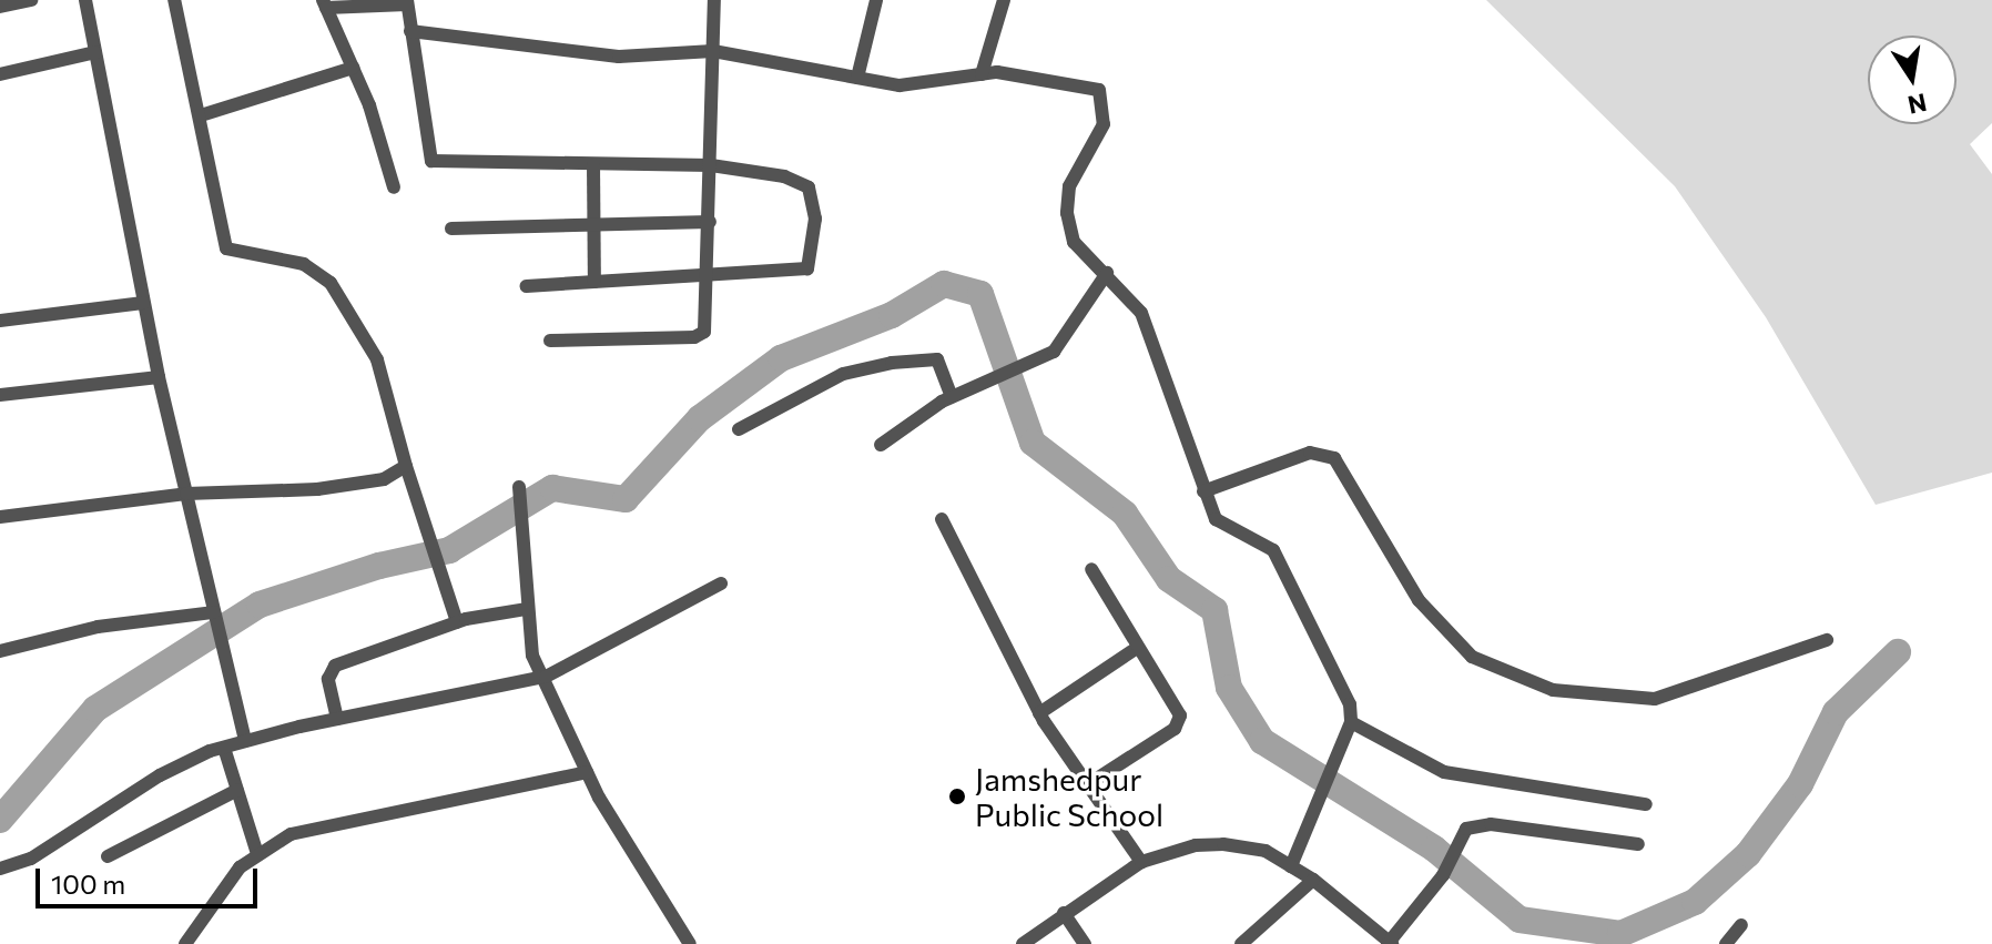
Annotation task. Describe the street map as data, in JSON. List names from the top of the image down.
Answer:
{
  "places": ["Jamshedpur Public School"],
  "scale_bar": "100 m",
  "north": "bottom"
}
